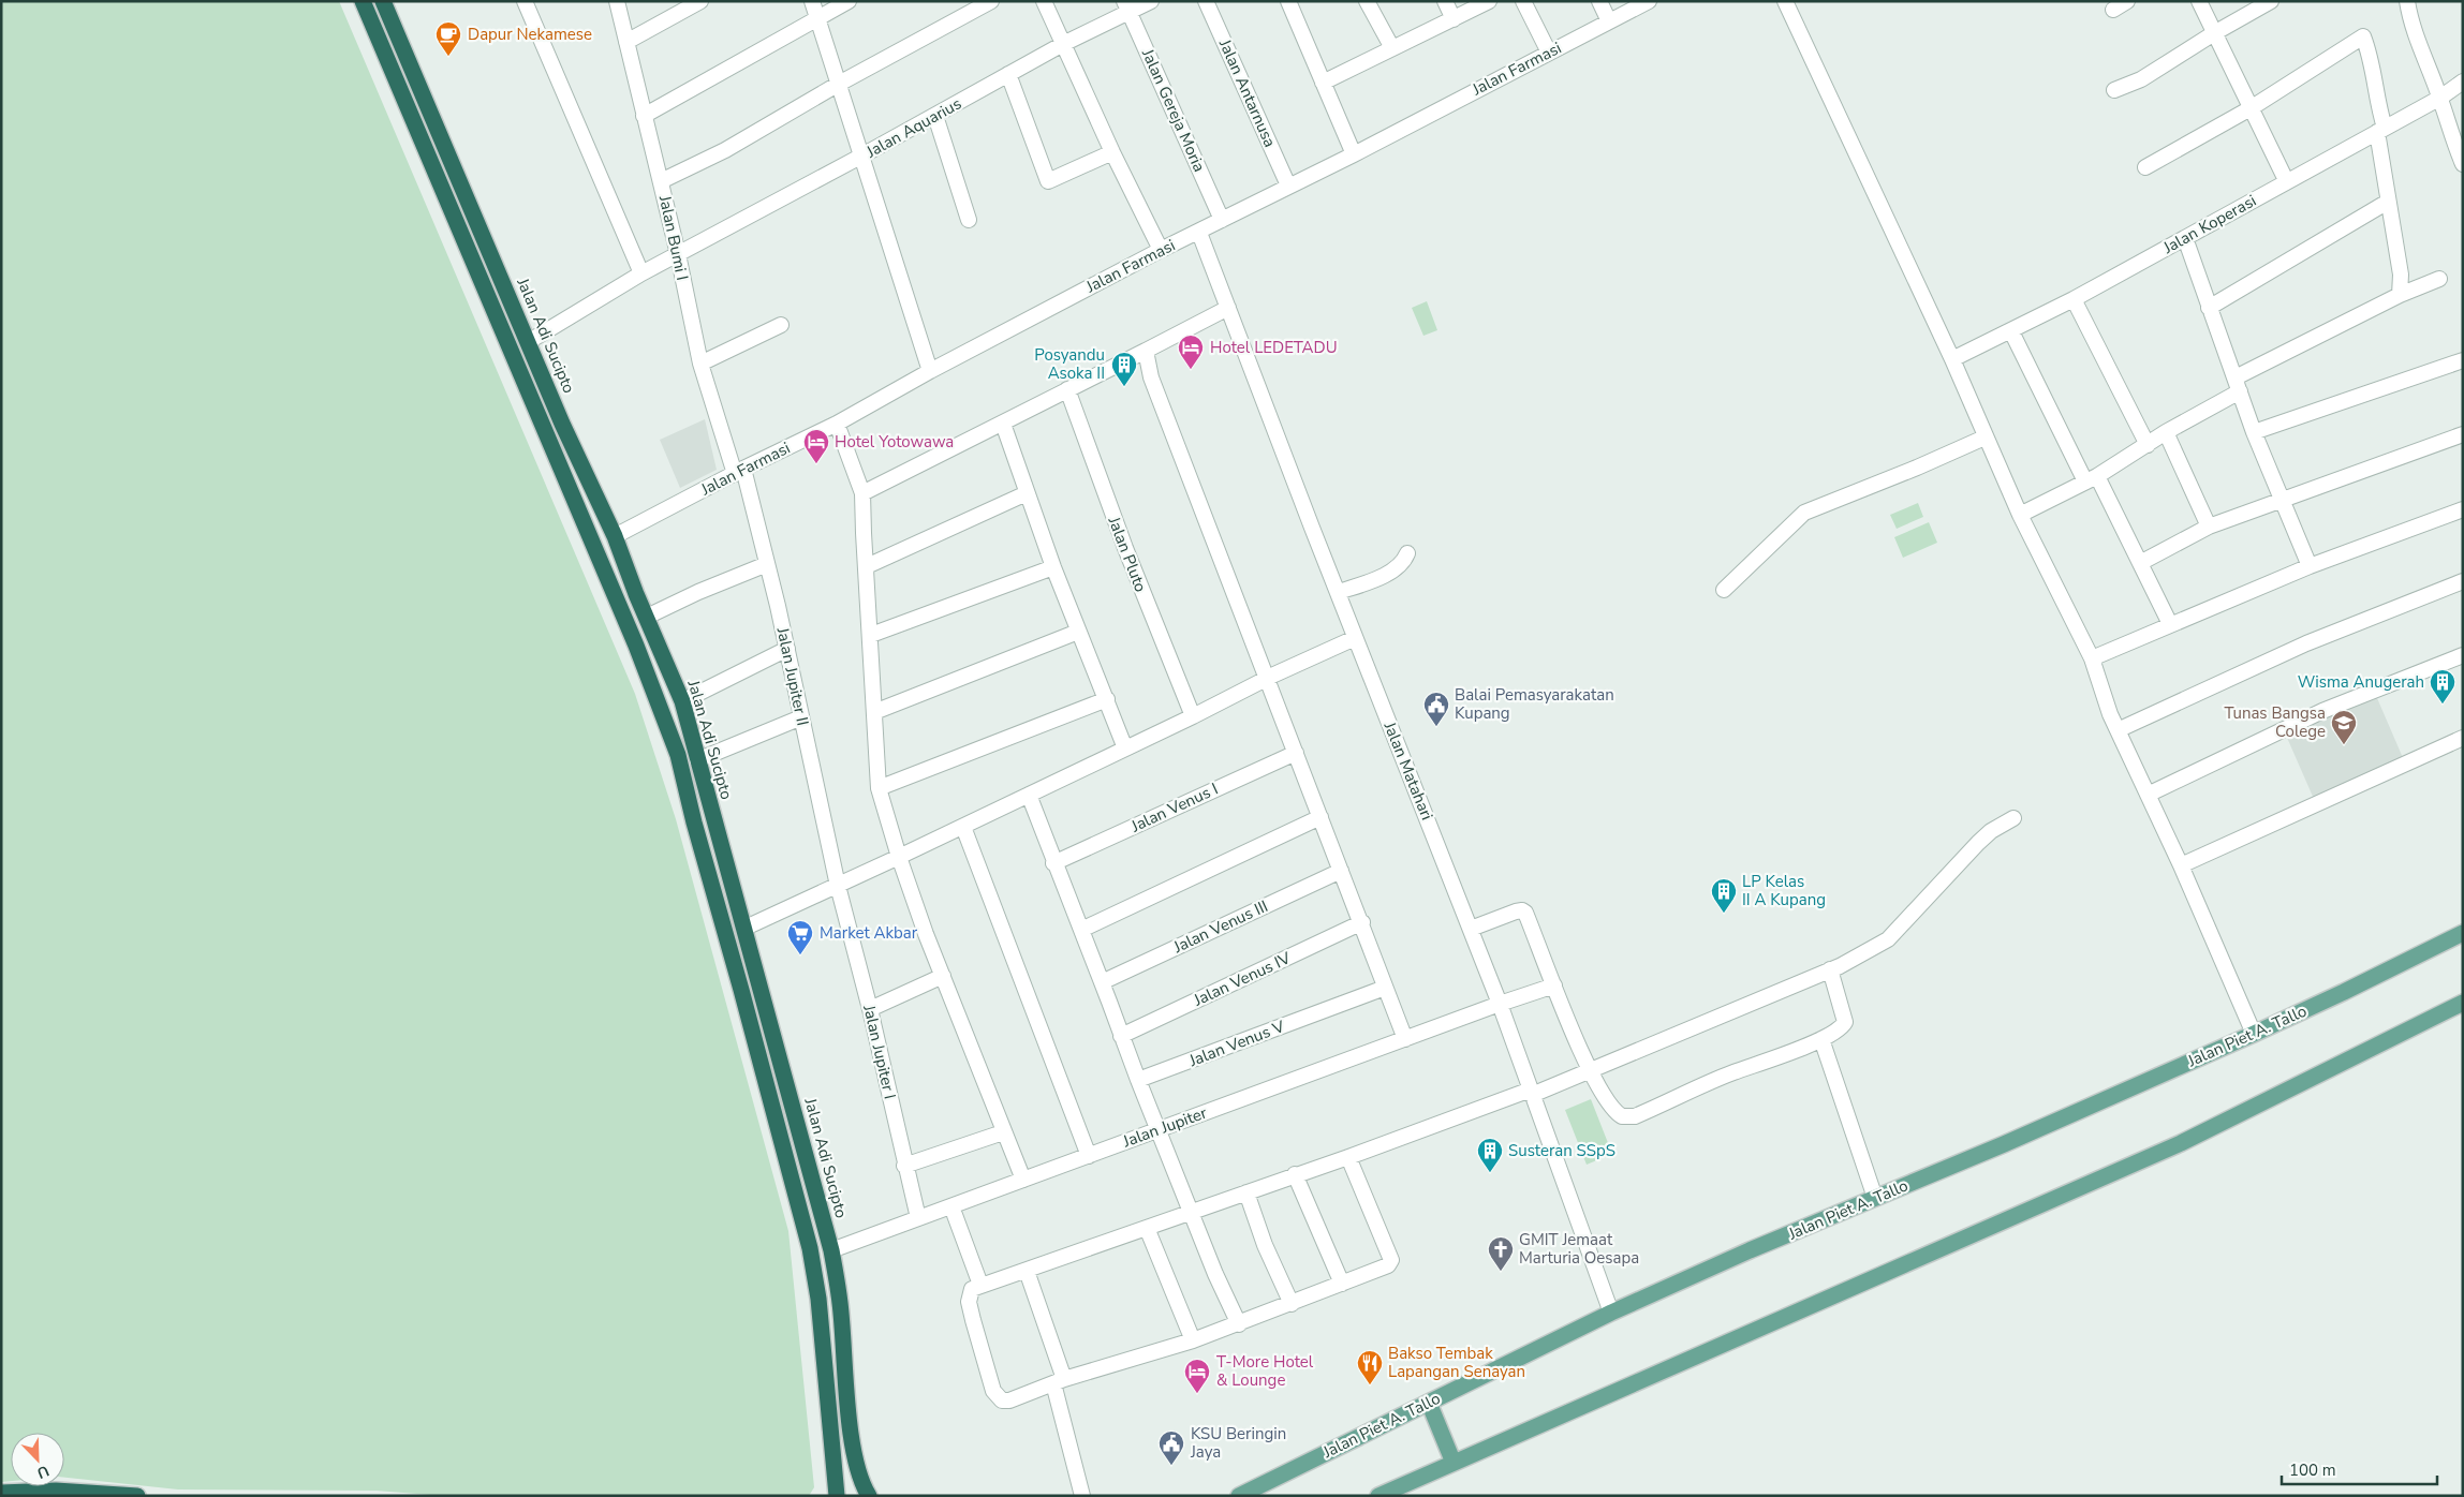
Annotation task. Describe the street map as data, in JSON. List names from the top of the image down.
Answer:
{
  "streets": {
    "highway": ["Jalan Adi Sucipto"],
    "main road": ["Jalan Piet A. Tallo"],
    "street": [
      "Jalan Farmasi",
      "Jalan Antarnusa",
      "Jalan Gereja Moria",
      "Jalan Aquarius",
      "Jalan Koperasi",
      "Jalan Bumi I",
      "Jalan Pluto",
      "Jalan Jupiter II",
      "Jalan Matahari",
      "Jalan Venus I",
      "Jalan Venus III",
      "Jalan Venus IV",
      "Jalan Venus V",
      "Jalan Jupiter I",
      "Jalan Jupiter"
    ]
  },
  "crossings": [
    ["Jalan Farmasi", "Jalan Antarnusa"],
    ["Jalan Farmasi", "Jalan Gereja Moria"],
    ["Jalan Farmasi", "Jalan Bumi I"],
    ["Jalan Farmasi", "Jalan Adi Sucipto"],
    ["Jalan Farmasi", "Jalan Jupiter II"],
    ["Jalan Farmasi", "Jalan Matahari"],
    ["Jalan Gereja Moria", "Jalan Aquarius"],
    ["Jalan Aquarius", "Jalan Bumi I"],
    ["Jalan Aquarius", "Jalan Adi Sucipto"],
    ["Jalan Bumi I", "Jalan Jupiter II"],
    ["Jalan Adi Sucipto", "Jalan Jupiter"],
    ["Jalan Jupiter II", "Jalan Jupiter I"],
    ["Jalan Matahari", "Jalan Piet A. Tallo"],
    ["Jalan Matahari", "Jalan Jupiter"],
    ["Jalan Jupiter I", "Jalan Jupiter"]
  ],
  "places": {
    "cafe": ["Dapur Nekamese"],
    "hotel": ["Hotel LEDETADU", "Hotel Yotowawa", "T-More Hotel & Lounge"],
    "building": [
      "Posyandu Asoka II",
      "Wisma Anugerah",
      "LP Kelas II A Kupang",
      "Susteran SSpS"
    ],
    "public building": ["Balai Pemasyarakatan Kupang", "KSU Beringin Jaya"],
    "school or university": ["Tunas Bangsa Colege"],
    "supermarket": ["Market Akbar"],
    "church": ["GMIT Jemaat Marturia Oesapa"],
    "restaurant": ["Bakso Tembak Lapangan Senayan"]
  },
  "scale_bar": "100 m",
  "north": "bottom right"
}
